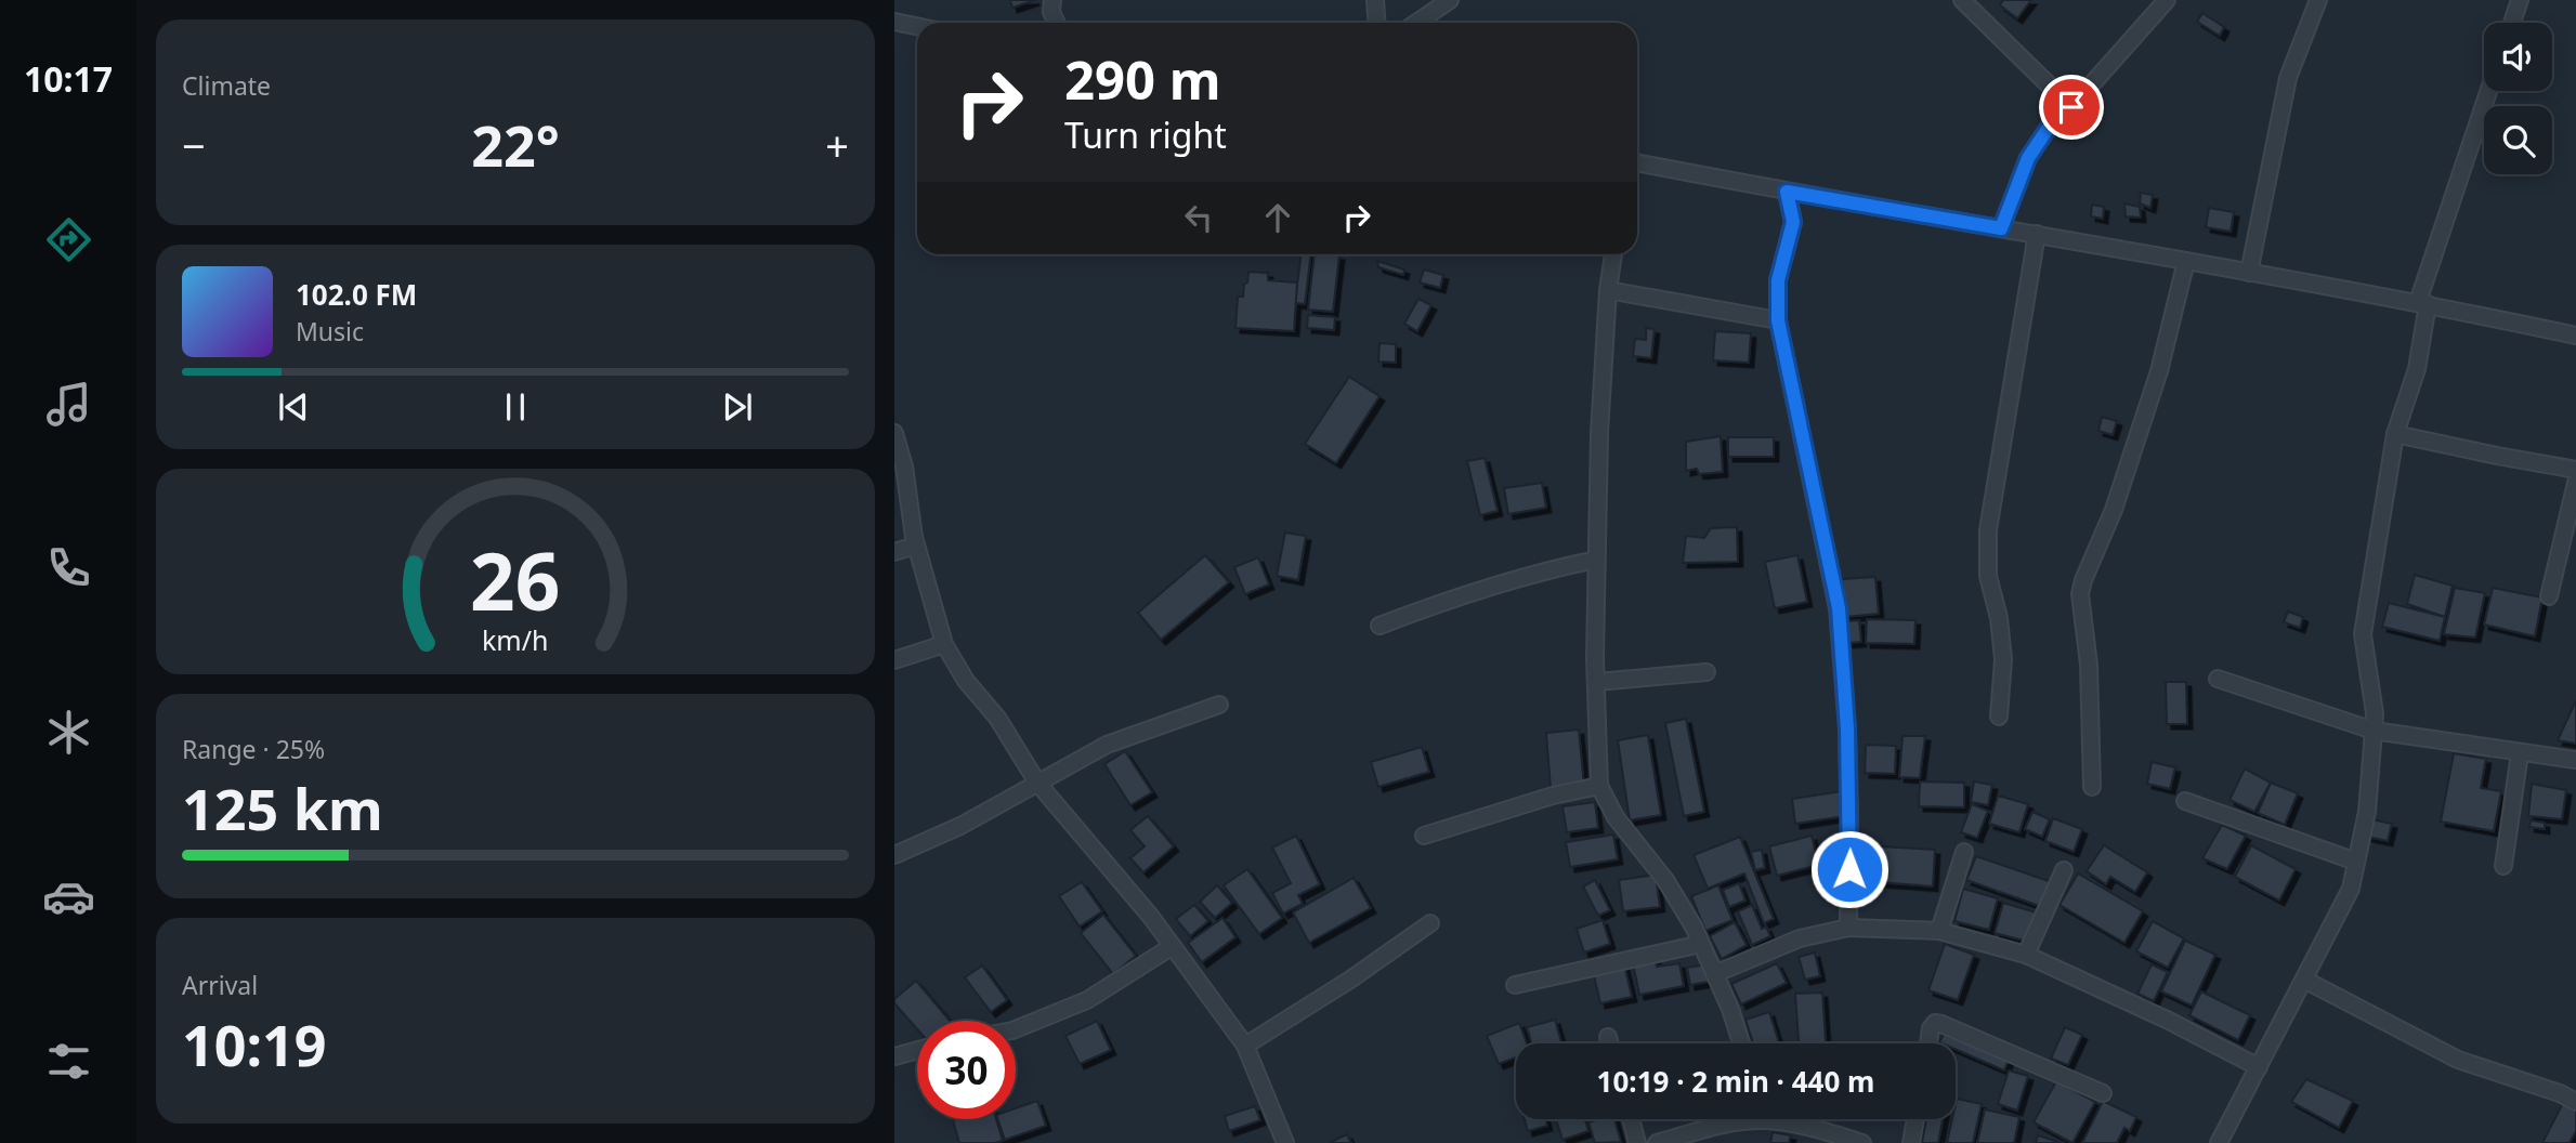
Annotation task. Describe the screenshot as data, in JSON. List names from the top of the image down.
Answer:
{
  "page": {
    "tabs": "10:17",
    "tile": [
      "Climate",
      ["Range · 25%", "125 km"],
      ["Arrival", "10:19"]
    ],
    "turn": ["290 m", "Turn right"],
    "heat": ["−", "22°", "+"],
    "song": ["102.0 FM", "Music"],
    "limit": "30",
    "trip": "10:19 · 2 min · 440 m",
    "gauge": ["26", "km/h"]
  }
}
